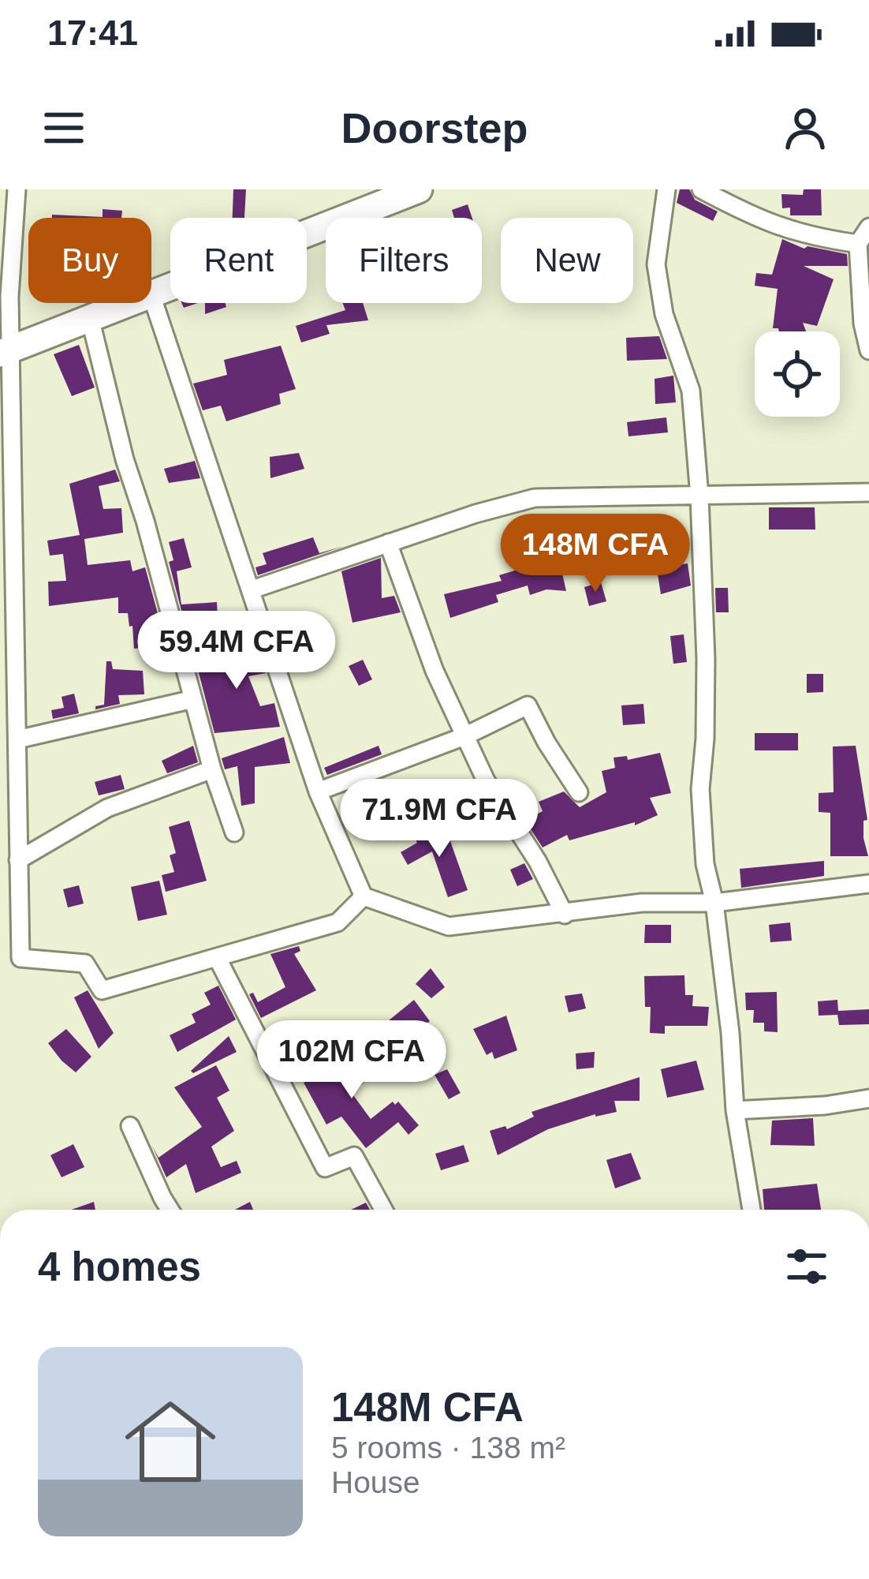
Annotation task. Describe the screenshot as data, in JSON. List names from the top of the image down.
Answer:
{
  "page": {
    "status": "17:41",
    "header": "Doorstep",
    "chip": [
      "Buy",
      "Rent",
      "Filters",
      "New"
    ],
    "price": [
      "148M CFA",
      "59.4M CFA",
      "71.9M CFA",
      "102M CFA"
    ],
    "heading": "4 homes",
    "list": [
      {
        "name": "148M CFA",
        "note": "5 rooms · 138 m² · House"
      }
    ]
  }
}
